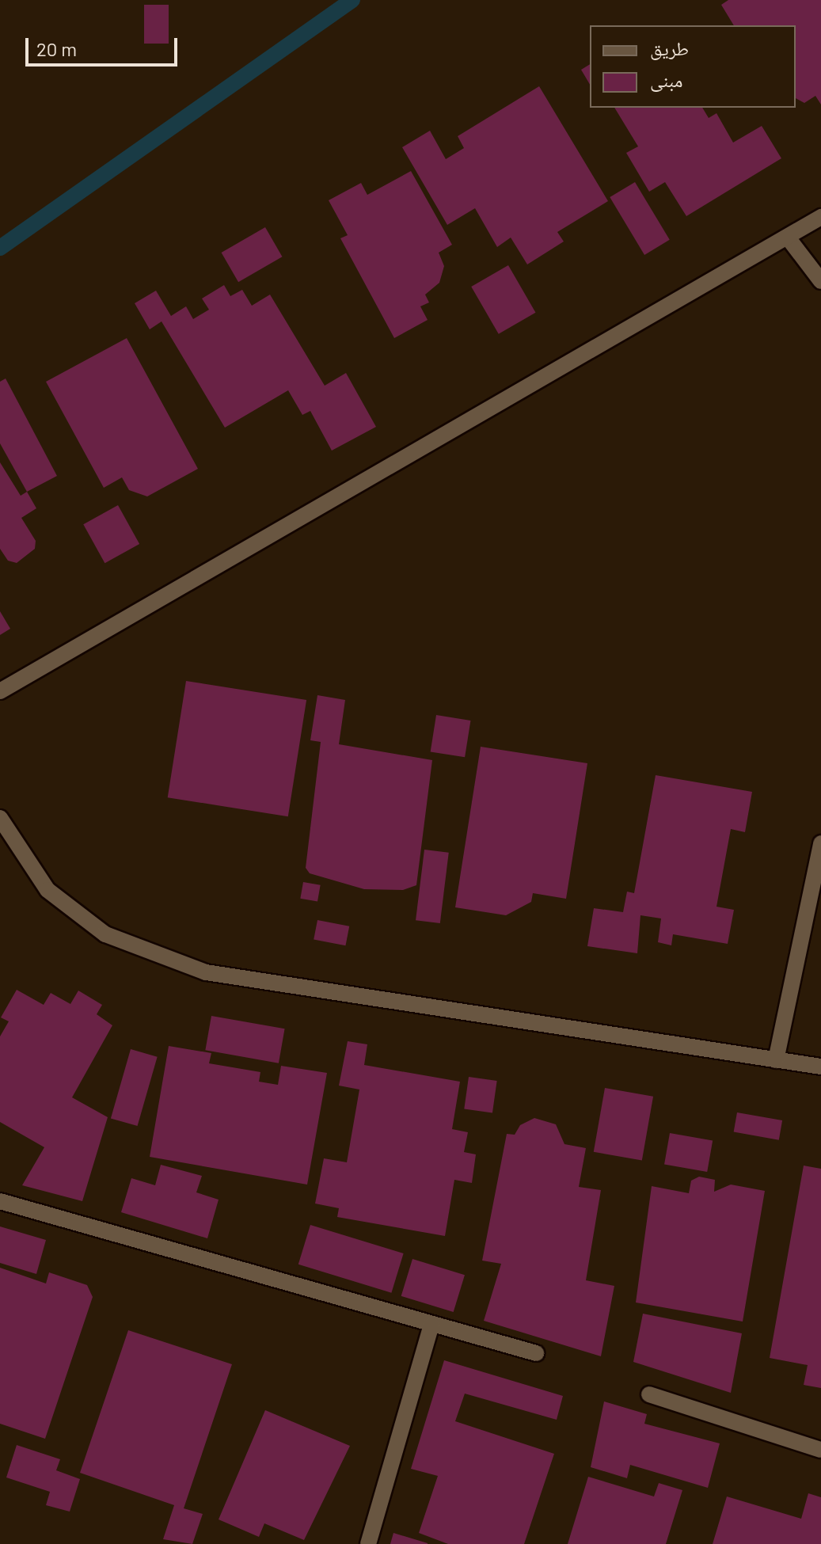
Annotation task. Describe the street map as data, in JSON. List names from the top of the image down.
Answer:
{
  "legend": ["طريق", "مبنى"],
  "scale_bar": "20 m"
}
